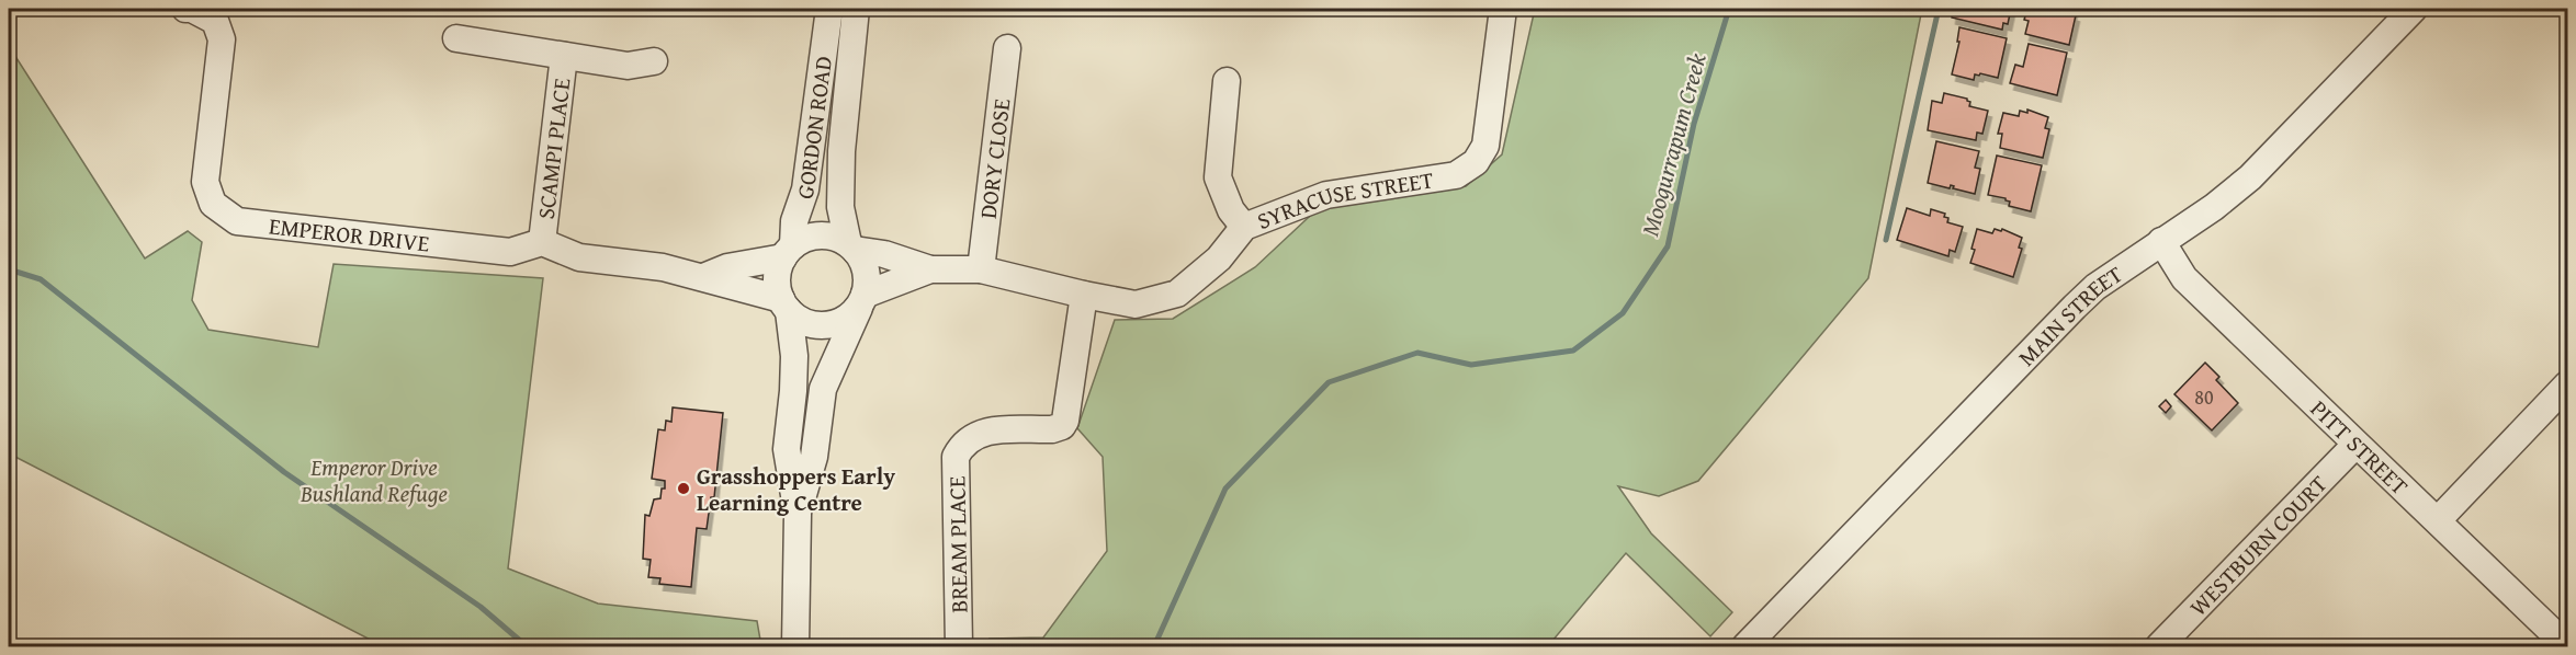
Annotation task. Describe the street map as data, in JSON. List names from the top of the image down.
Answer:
{
  "streets": {
    "street": [
      "GORDON ROAD",
      "SCAMPI PLACE",
      "DORY CLOSE",
      "SYRACUSE STREET",
      "EMPEROR DRIVE",
      "MAIN STREET",
      "PITT STREET",
      "BREAM PLACE",
      "WESTBURN COURT"
    ]
  },
  "crossings": [
    ["SCAMPI PLACE", "EMPEROR DRIVE"],
    ["DORY CLOSE", "SYRACUSE STREET"],
    ["SYRACUSE STREET", "BREAM PLACE"],
    ["MAIN STREET", "PITT STREET"],
    ["PITT STREET", "WESTBURN COURT"]
  ],
  "water": ["Moogurrapum Creek"],
  "parks": ["Emperor Drive Bushland Refuge"],
  "places": ["Grasshoppers Early Learning Centre"],
  "house_numbers": ["80"]
}
